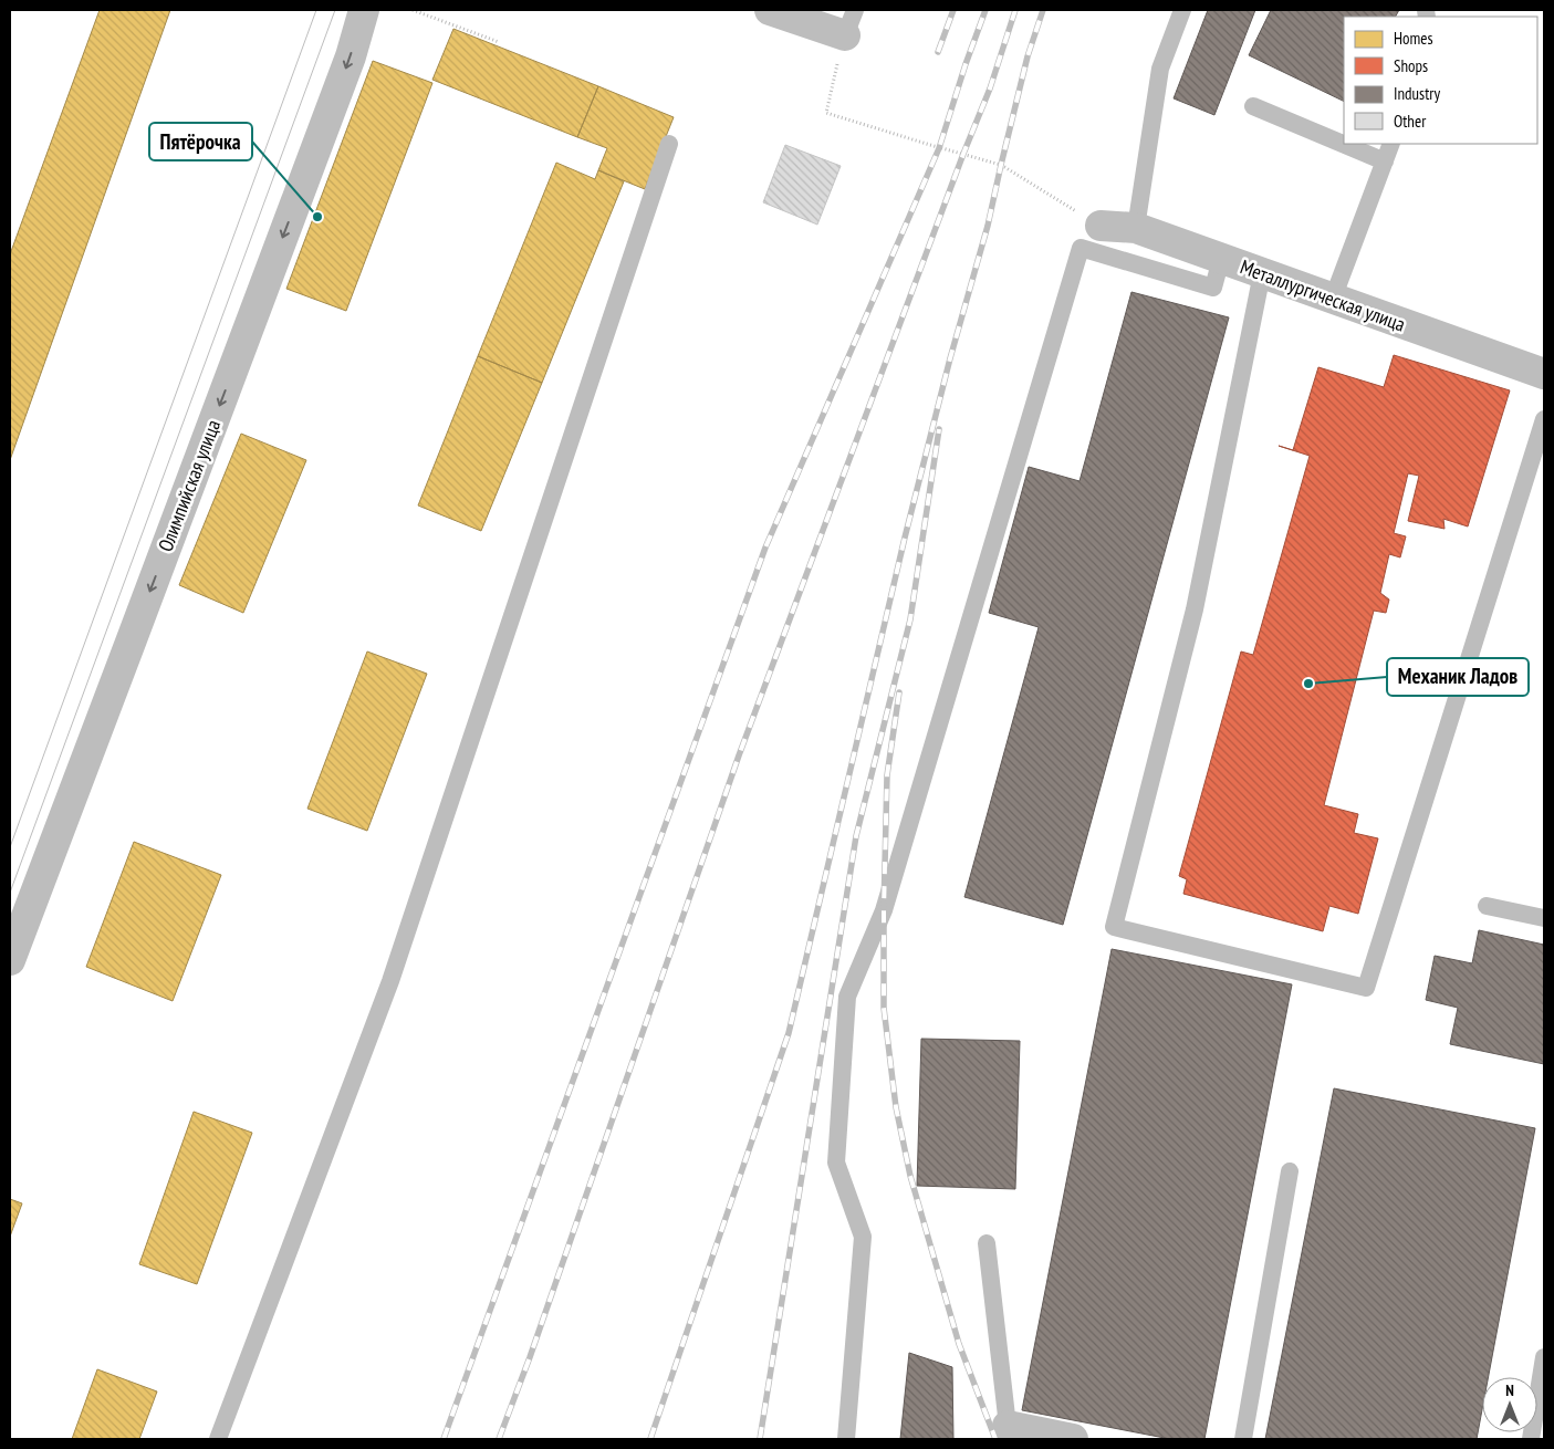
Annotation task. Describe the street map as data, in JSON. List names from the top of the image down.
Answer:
{
  "streets": {
    "street": ["Металлургическая улица", "Олимпийская улица"]
  },
  "one_way": ["Олимпийская улица"],
  "places": ["Пятёрочка", "Механик Ладов"],
  "legend": [
    "Homes",
    "Shops",
    "Industry",
    "Other"
  ],
  "north": "top"
}
